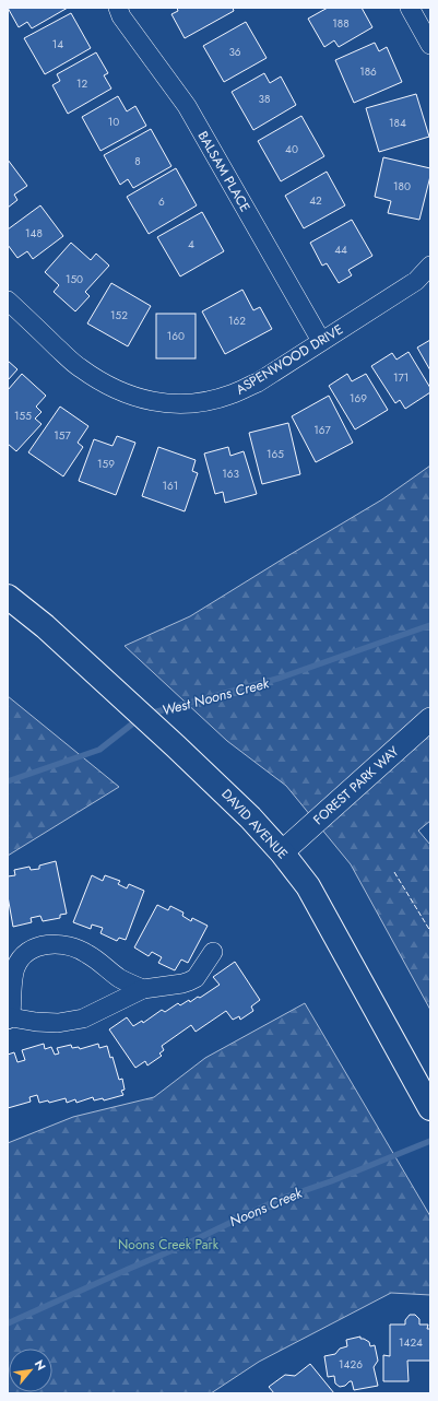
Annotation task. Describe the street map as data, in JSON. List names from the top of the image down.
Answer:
{
  "streets": {
    "main road": ["DAVID AVENUE"],
    "street": ["BALSAM PLACE", "ASPENWOOD DRIVE", "FOREST PARK WAY"]
  },
  "crossings": [
    ["BALSAM PLACE", "ASPENWOOD DRIVE"],
    ["FOREST PARK WAY", "DAVID AVENUE"]
  ],
  "water": ["West Noons Creek", "Noons Creek"],
  "parks": ["Noons Creek Park"],
  "house_numbers": [
    "188",
    "14",
    "36",
    "186",
    "12",
    "38",
    "10",
    "184",
    "40",
    "8",
    "180",
    "42",
    "6",
    "148",
    "4",
    "44",
    "150",
    "152",
    "162",
    "160",
    "171",
    "169",
    "155",
    "167",
    "157",
    "165",
    "159",
    "163",
    "161",
    "1424",
    "1426"
  ],
  "north": "top right"
}
